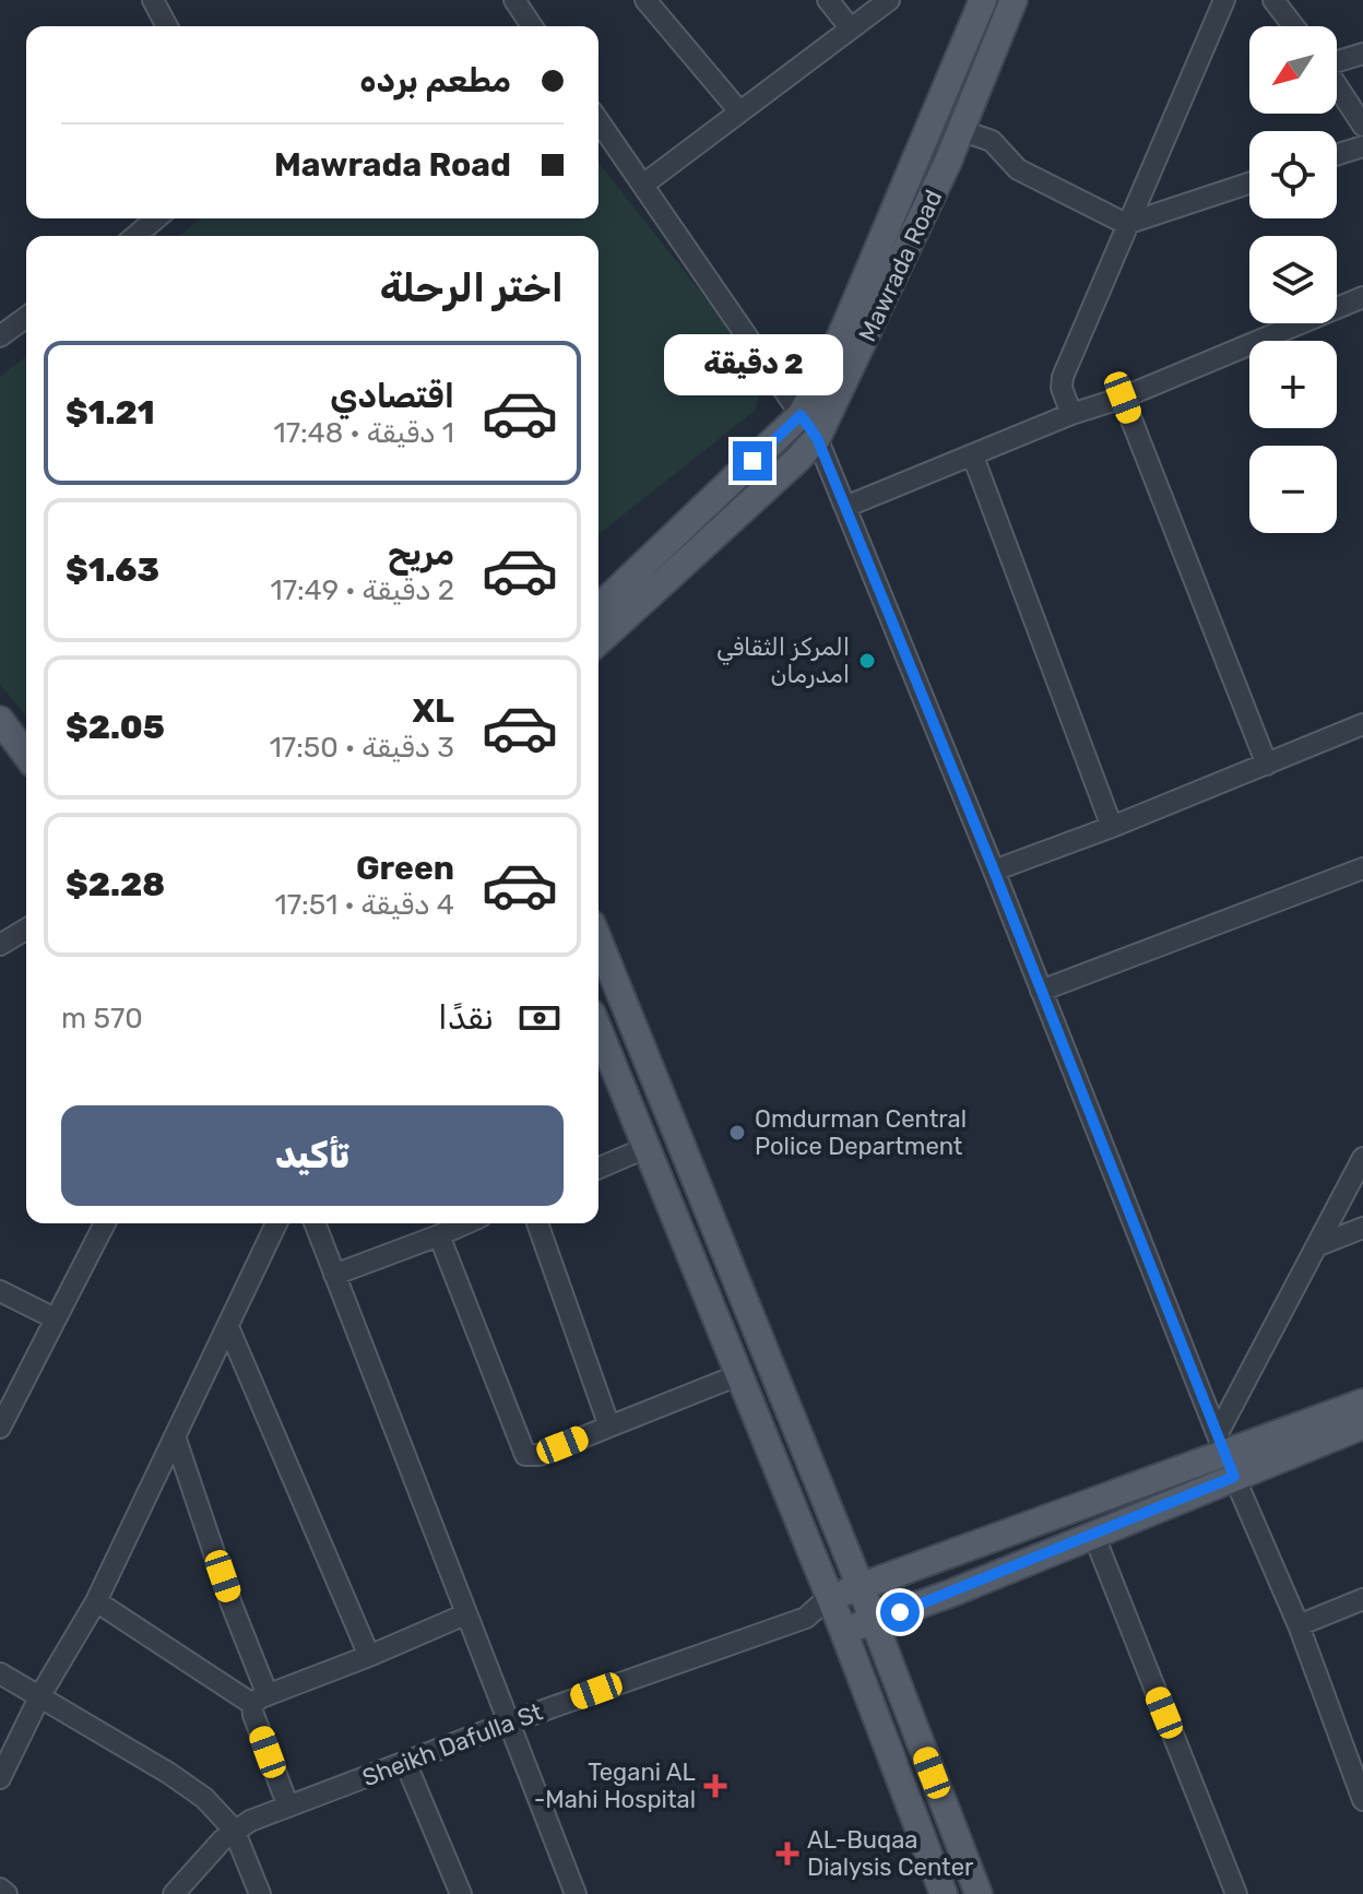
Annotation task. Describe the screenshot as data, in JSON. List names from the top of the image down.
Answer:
{
  "streets": {
    "main road": ["Mawrada Road"],
    "street": ["Sheikh Dafulla St"]
  },
  "places": {
    "other": ["المركز الثقافي امدرمان", "Omdurman Central Police Department"],
    "health": ["Tegani AL -Mahi Hospital", "AL-Buqaa Dialysis Center"]
  },
  "north": "bottom left",
  "page": {
    "map_buttons": ["+", "−"],
    "banner": ["مطعم برده", "Mawrada Road"],
    "heading": "اختر الرحلة",
    "bubble": "2 دقيقة",
    "list": [
      {
        "name": "اقتصادي",
        "note": "1 دقيقة · 17:48",
        "value": "$1.21"
      },
      {
        "name": "مريح",
        "note": "2 دقيقة · 17:49",
        "value": "$1.63"
      },
      {
        "name": "XL",
        "note": "3 دقيقة · 17:50",
        "value": "$2.05"
      },
      {
        "name": "Green",
        "note": "4 دقيقة · 17:51",
        "value": "$2.28"
      }
    ],
    "pay": ["نقدًا", "570 m"],
    "buttons": "تأكيد"
  }
}
